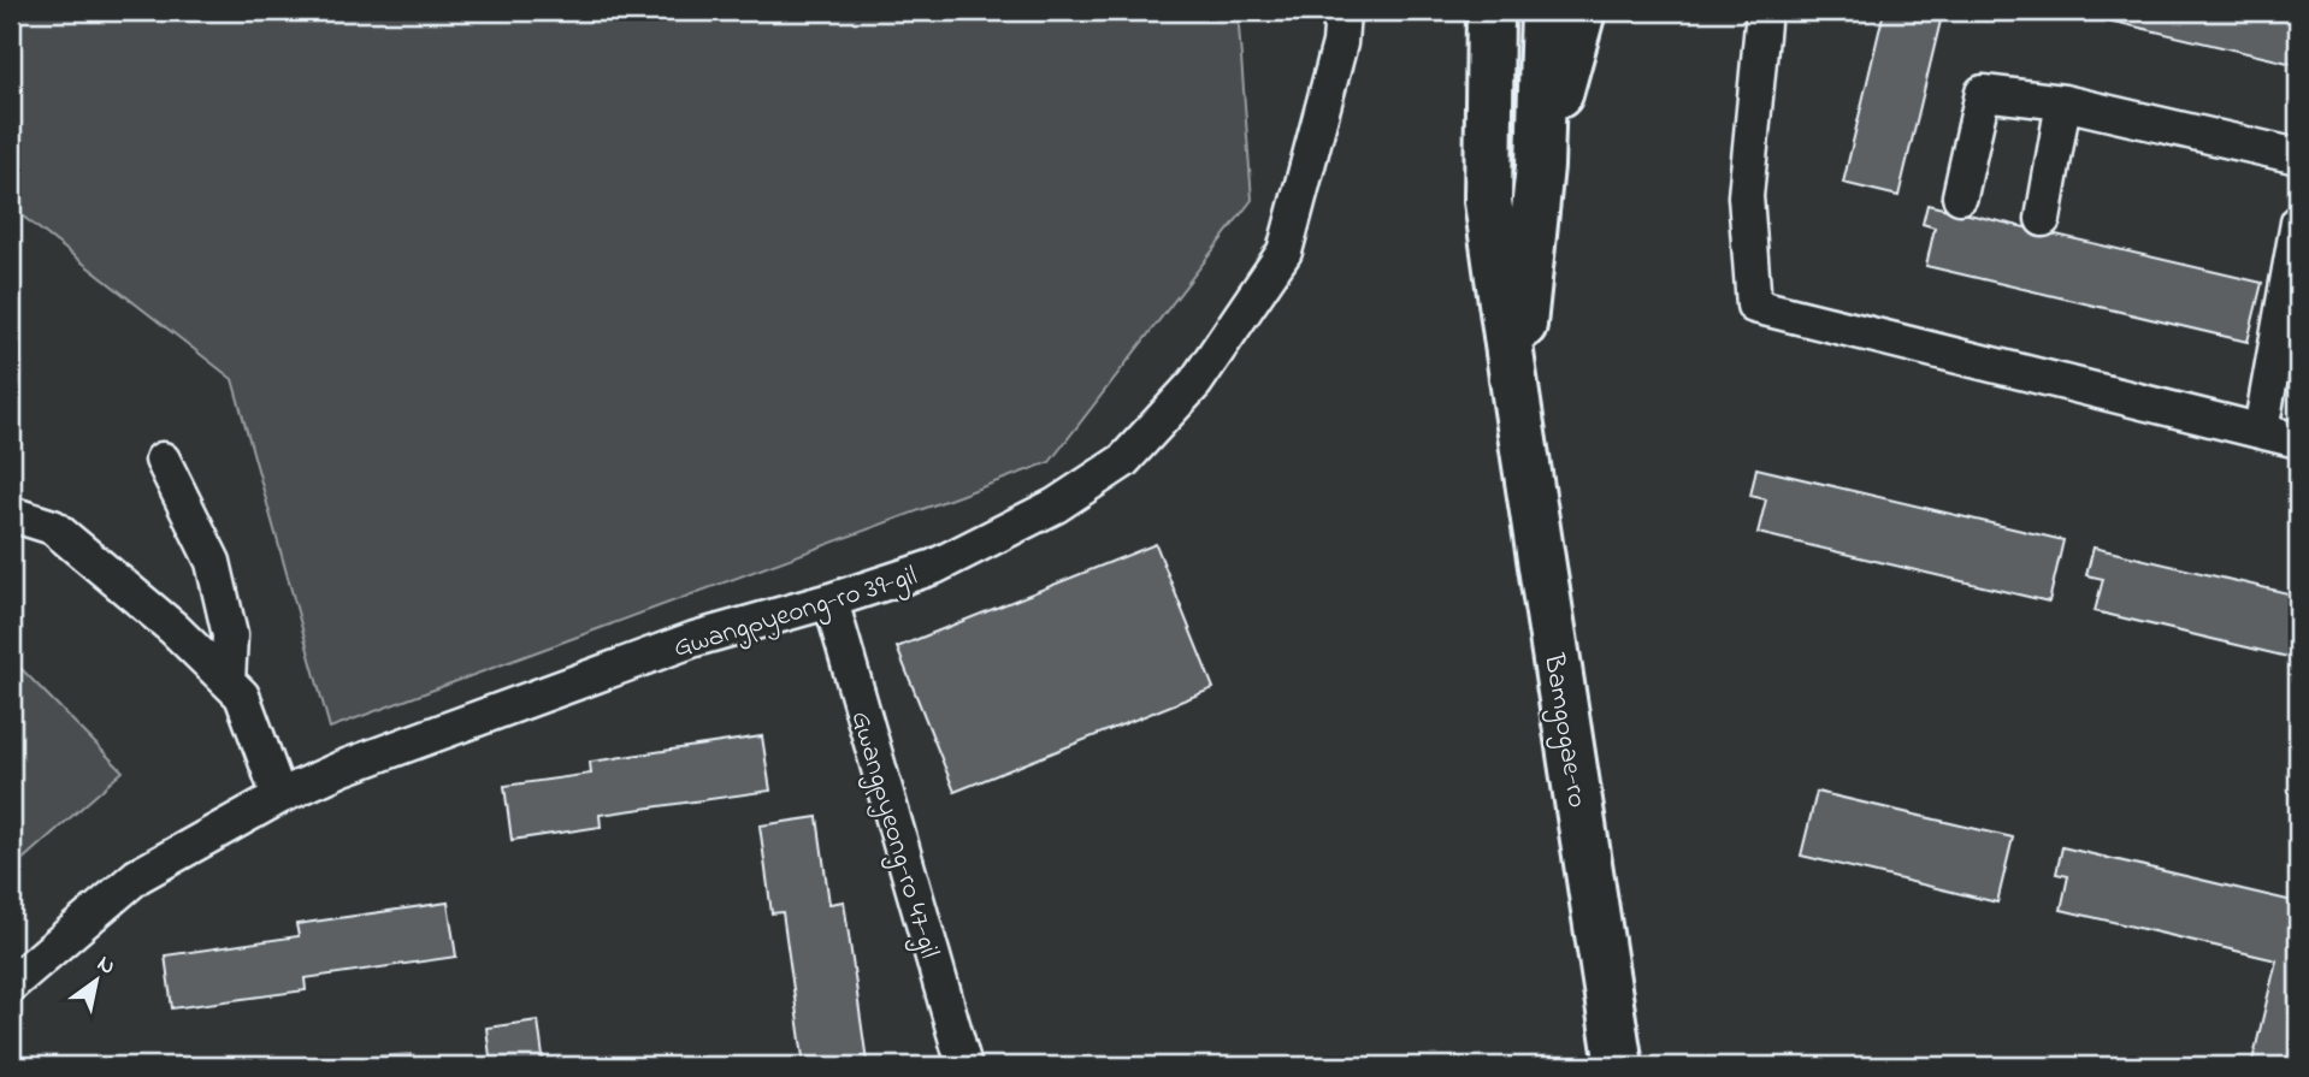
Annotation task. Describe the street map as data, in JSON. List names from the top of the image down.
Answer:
{
  "streets": {
    "main road": ["Bamgogae-ro"],
    "street": ["Gwangpyeong-ro 39-gil", "Gwangpyeong-ro 47-gil"]
  },
  "crossings": [
    ["Gwangpyeong-ro 39-gil", "Gwangpyeong-ro 47-gil"]
  ],
  "north": "top right"
}
